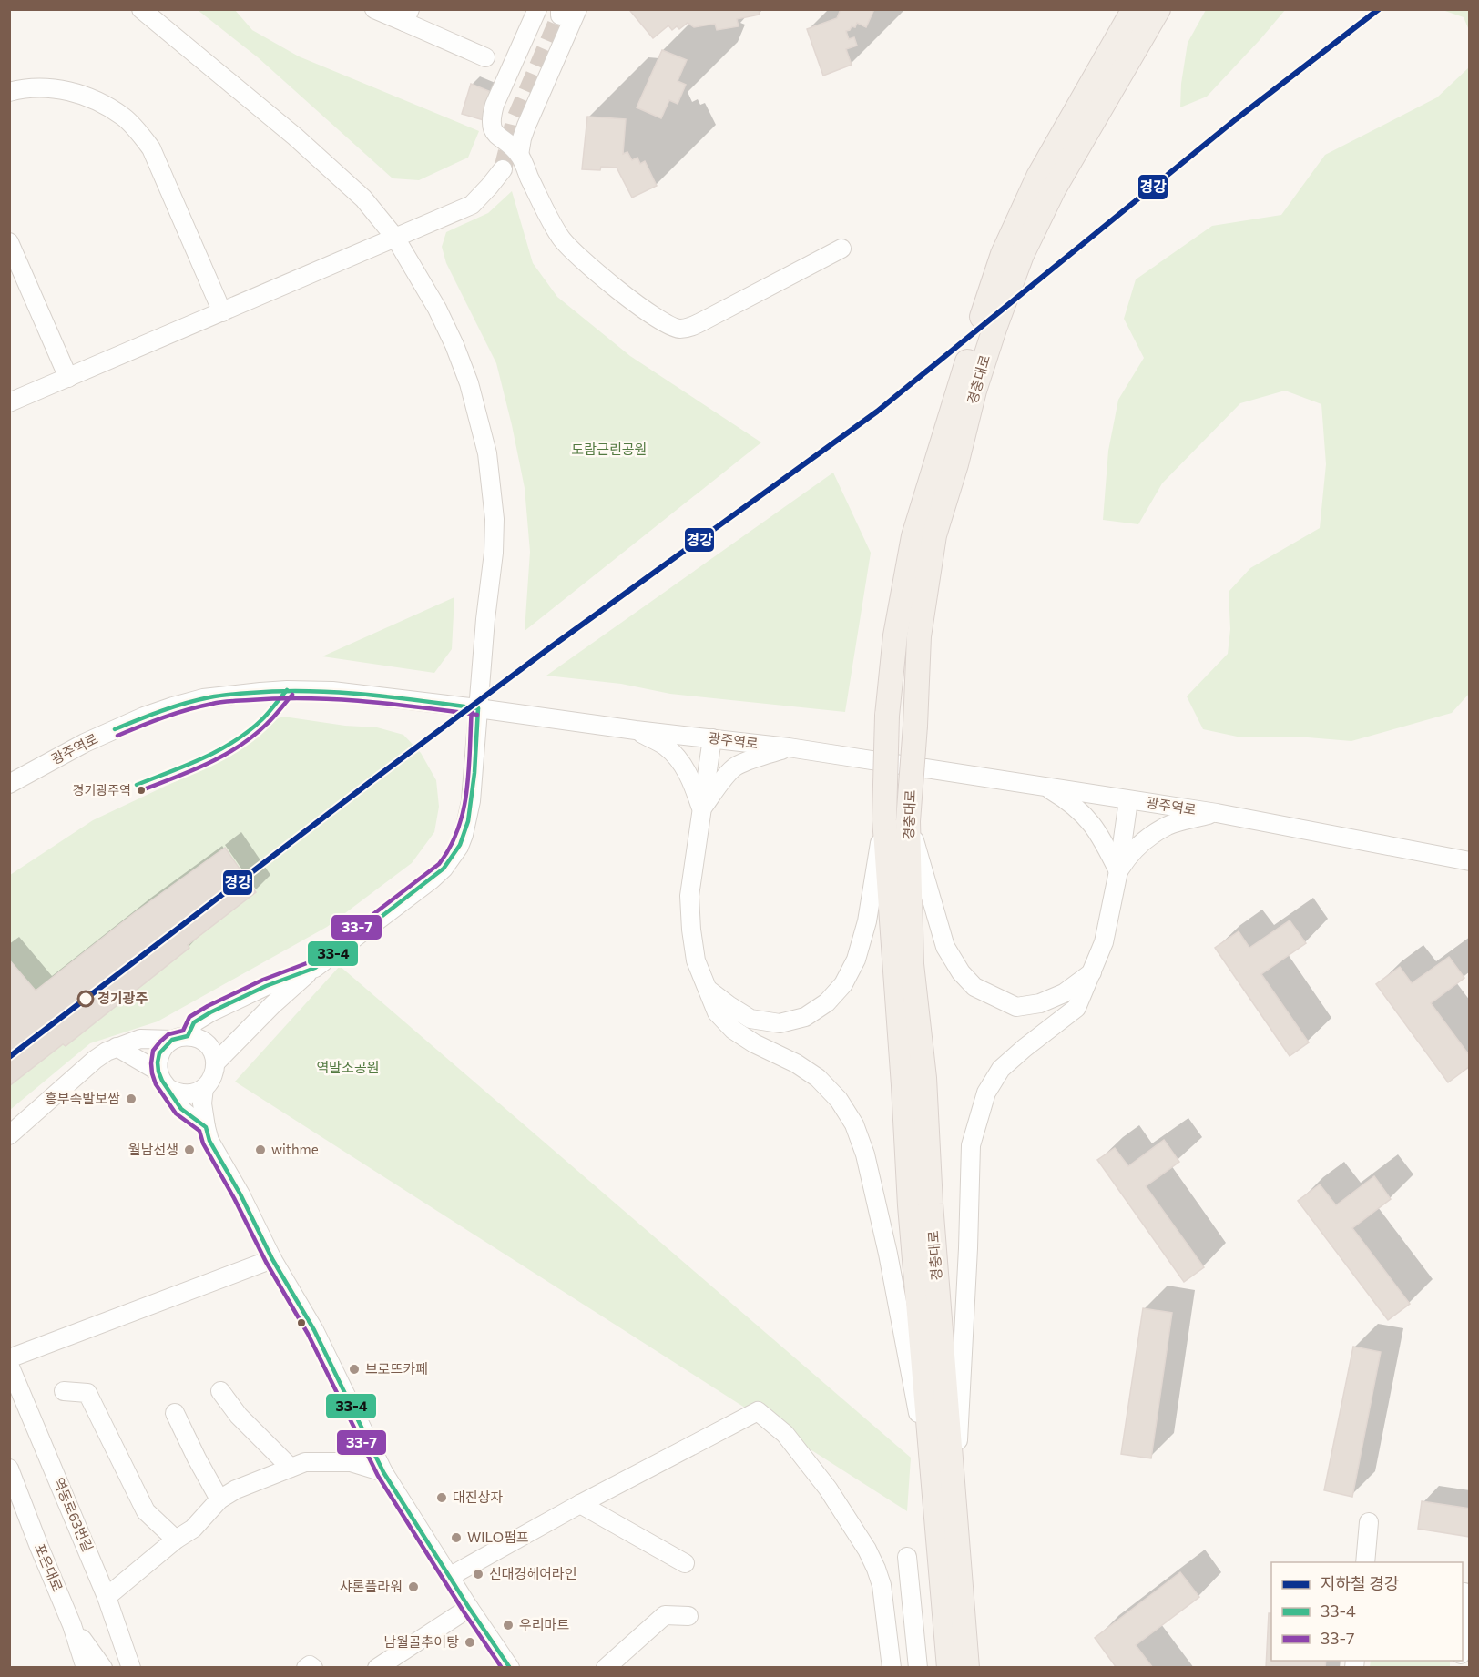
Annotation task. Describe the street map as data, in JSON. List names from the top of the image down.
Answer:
{
  "streets": {
    "main road": ["경충대로"],
    "street": ["광주역로", "역동로63번길", "포은대로"]
  },
  "parks": ["도람근린공원", "역말소공원"],
  "places": [
    "경기광주역",
    "경기광주",
    "흥부족발보쌈",
    "월남선생",
    "withme",
    "브로뜨카페",
    "대진상자",
    "WILO펌프",
    "신대경헤어라인",
    "샤론플라워",
    "우리마트",
    "남월골추어탕"
  ],
  "lines": ["metro line 경강", "transit line 33-4", "transit line 33-7"],
  "legend": ["지하철 경강", "33-4", "33-7"]
}
